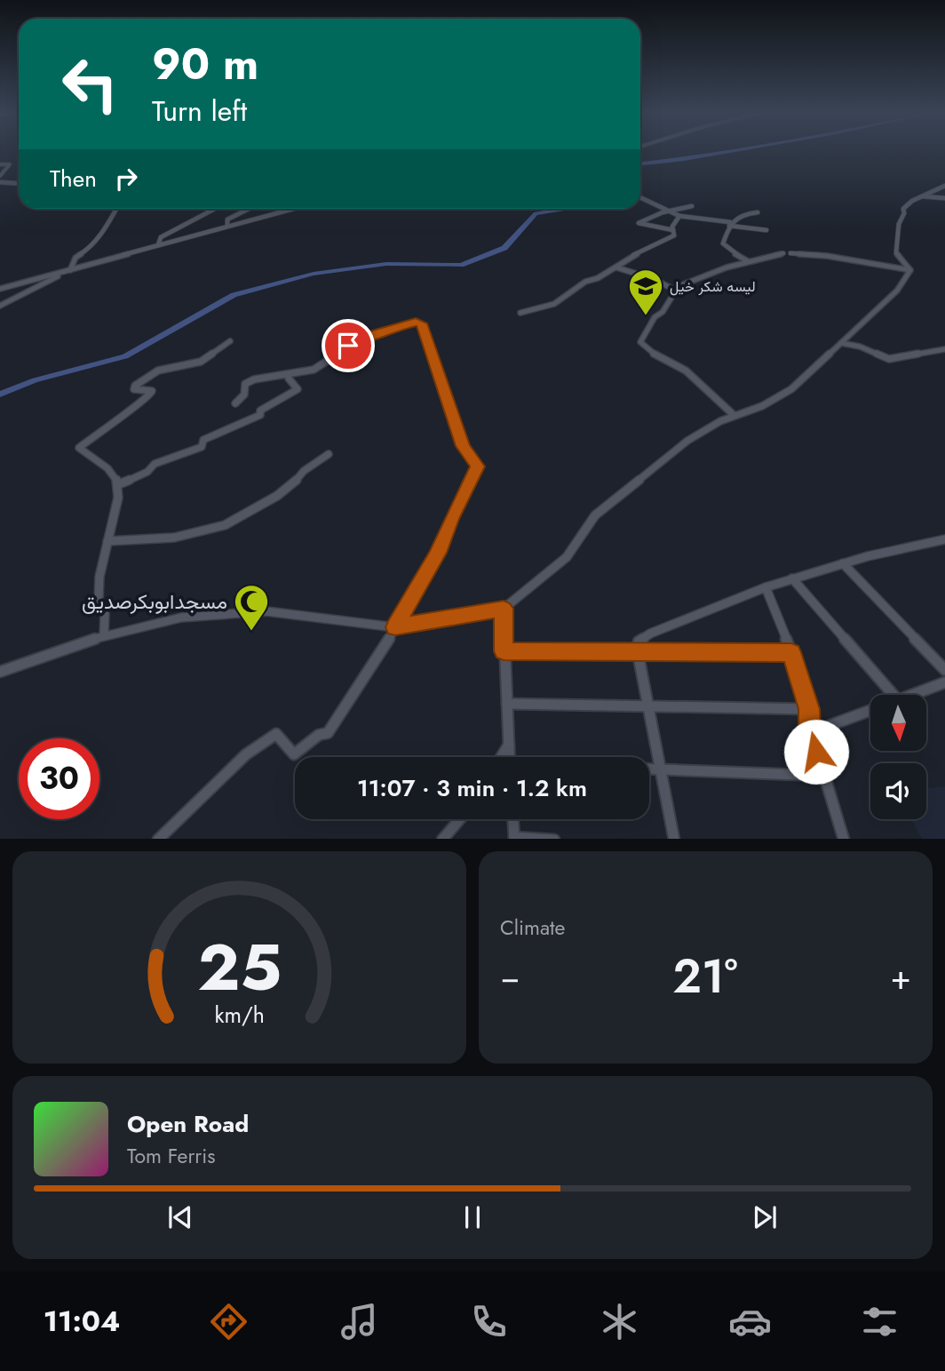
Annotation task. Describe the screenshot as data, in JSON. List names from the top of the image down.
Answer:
{
  "places": {
    "school or university": ["لیسه شکر خیل"],
    "mosque": ["مسجدابوبکرصدیق"]
  },
  "north": "bottom",
  "page": {
    "turn": ["90 m", "Turn left"],
    "then": "Then",
    "limit": "30",
    "trip": "11:07 · 3 min · 1.2 km",
    "tile": "Climate",
    "heat": ["−", "21°", "+"],
    "song": ["Open Road", "Tom Ferris"],
    "tabs": "11:04",
    "gauge": ["25", "km/h"]
  }
}
